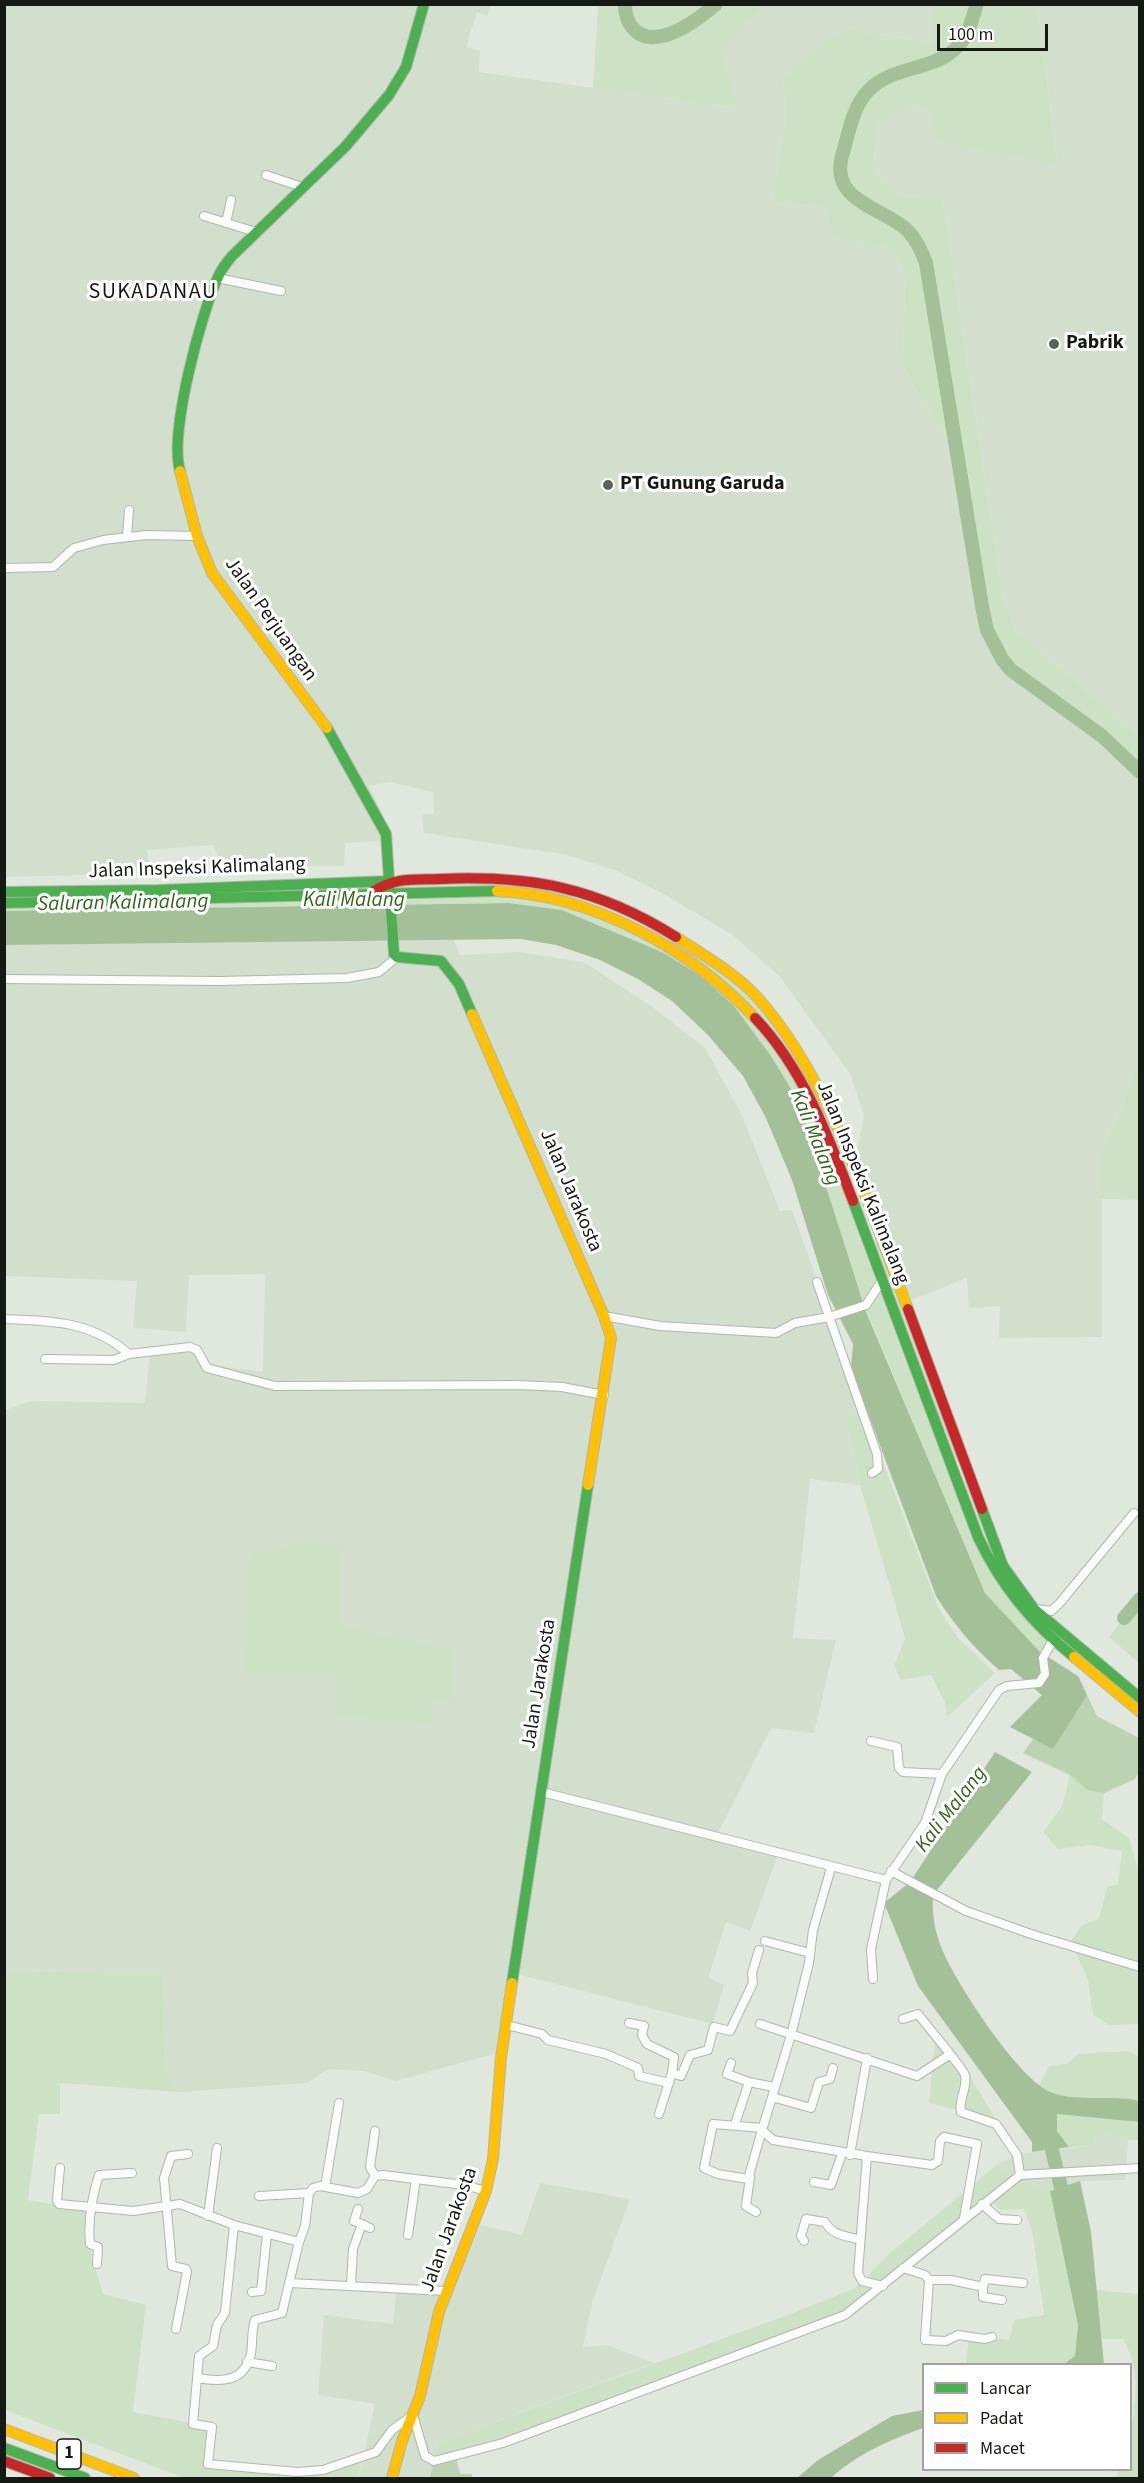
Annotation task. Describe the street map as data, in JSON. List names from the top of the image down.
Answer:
{
  "streets": {
    "main road": [
      "Jalan Perjuangan",
      "Jalan Inspeksi Kalimalang",
      "Jalan Jarakosta",
      "1"
    ]
  },
  "crossings": [
    ["Jalan Perjuangan", "Jalan Inspeksi Kalimalang"],
    ["Jalan Perjuangan", "Jalan Jarakosta"]
  ],
  "districts": ["SUKADANAU"],
  "water": ["Kali Malang", "Saluran Kalimalang"],
  "places": ["Pabrik", "PT Gunung Garuda"],
  "legend": ["Lancar", "Padat", "Macet"],
  "scale_bar": "100 m"
}
